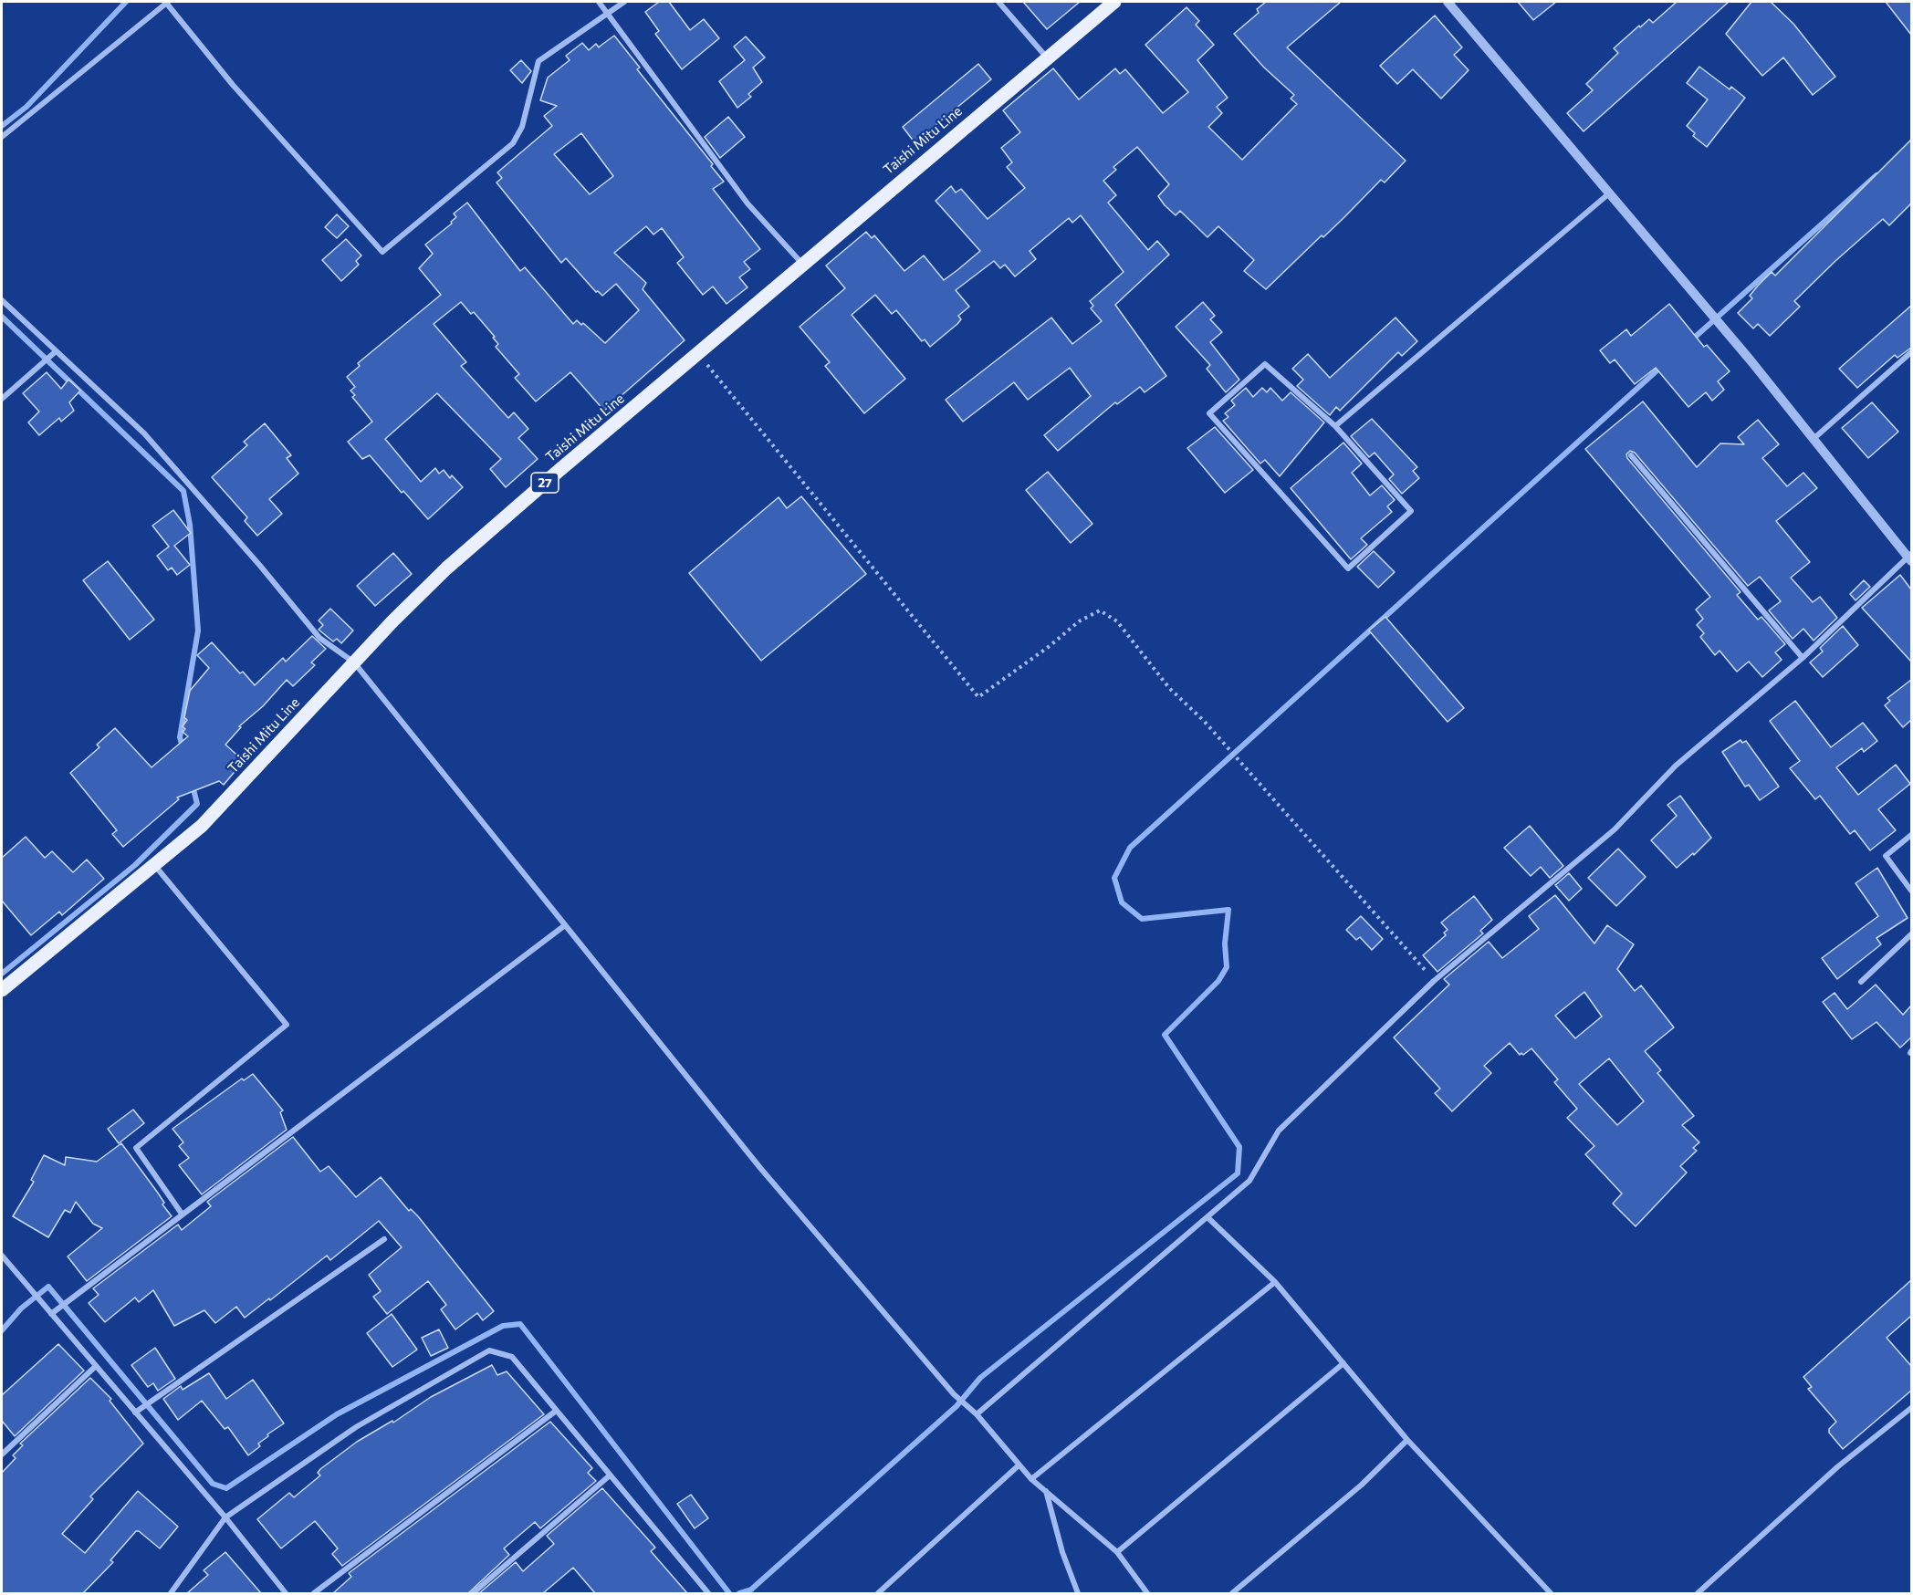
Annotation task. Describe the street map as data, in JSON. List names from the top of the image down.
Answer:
{
  "streets": {
    "main road": ["Taishi Mitu Line", "27"]
  }
}
